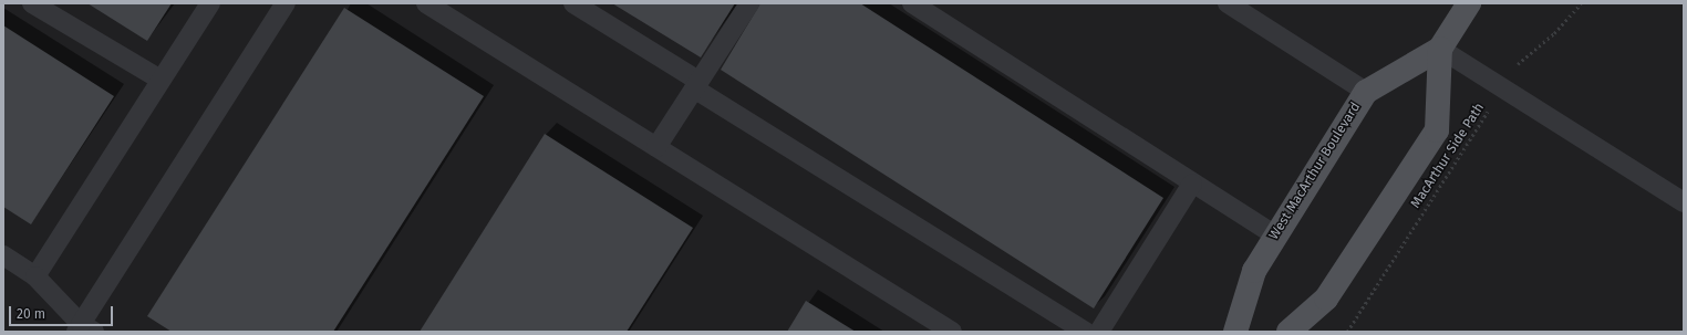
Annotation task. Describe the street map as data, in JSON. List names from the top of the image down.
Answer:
{
  "streets": {
    "main road": ["West MacArthur Boulevard"],
    "path": ["MacArthur Side Path"]
  },
  "scale_bar": "20 m"
}
